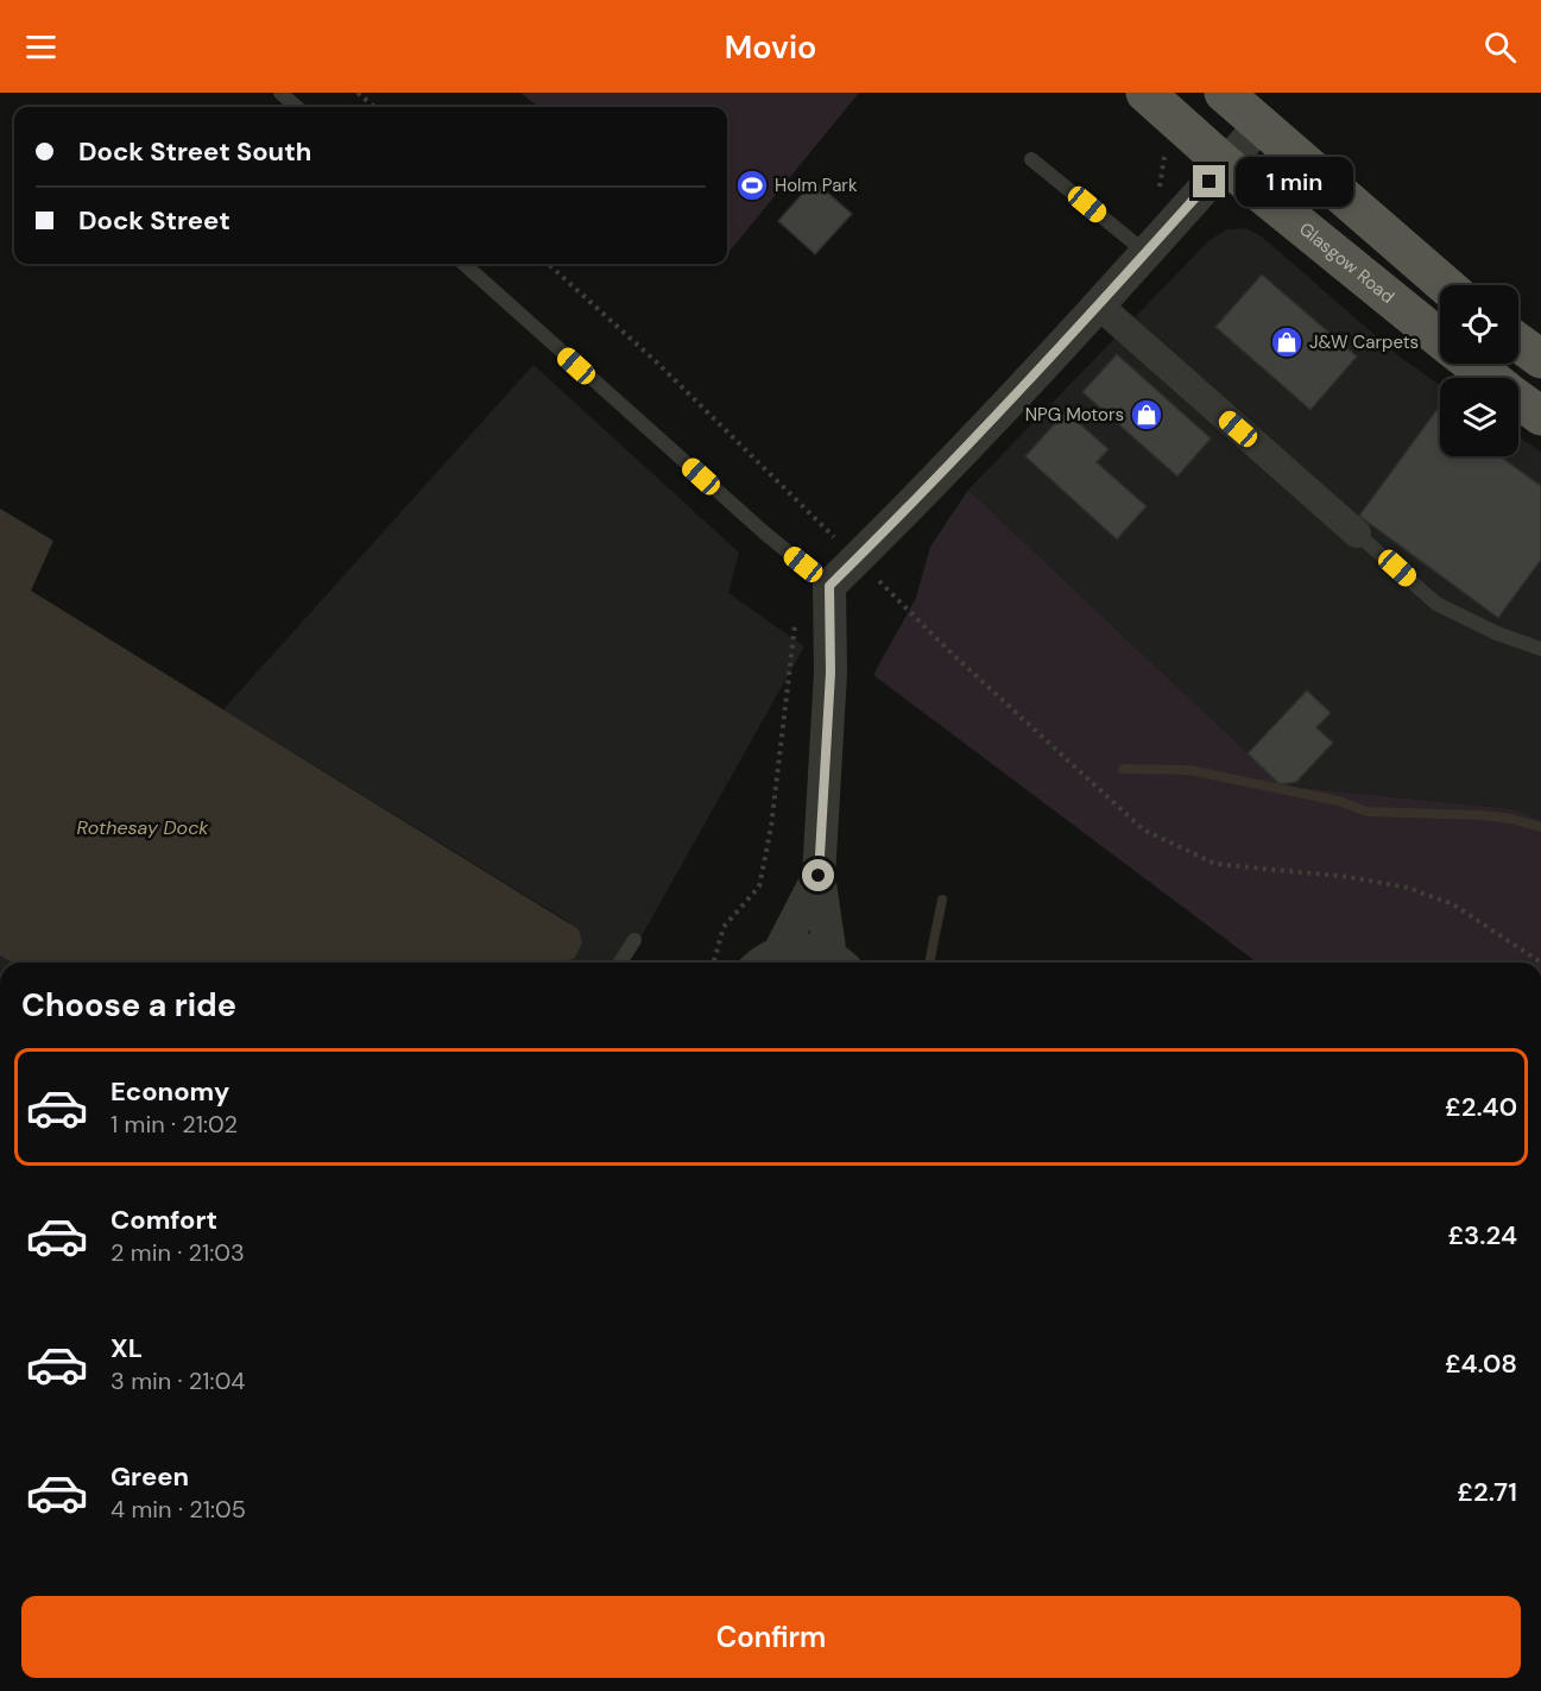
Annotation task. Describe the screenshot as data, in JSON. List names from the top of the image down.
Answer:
{
  "streets": {
    "main road": ["Glasgow Road"]
  },
  "water": ["Rothesay Dock"],
  "places": {
    "sports": ["Holm Park"],
    "shop": ["J&W Carpets", "NPG Motors"]
  },
  "page": {
    "header": "Movio",
    "banner": ["Dock Street South", "Dock Street"],
    "bubble": "1 min",
    "heading": "Choose a ride",
    "list": [
      {
        "name": "Economy",
        "note": "1 min · 21:02",
        "value": "£2.40"
      },
      {
        "name": "Comfort",
        "note": "2 min · 21:03",
        "value": "£3.24"
      },
      {
        "name": "XL",
        "note": "3 min · 21:04",
        "value": "£4.08"
      },
      {
        "name": "Green",
        "note": "4 min · 21:05",
        "value": "£2.71"
      }
    ],
    "buttons": "Confirm"
  }
}
